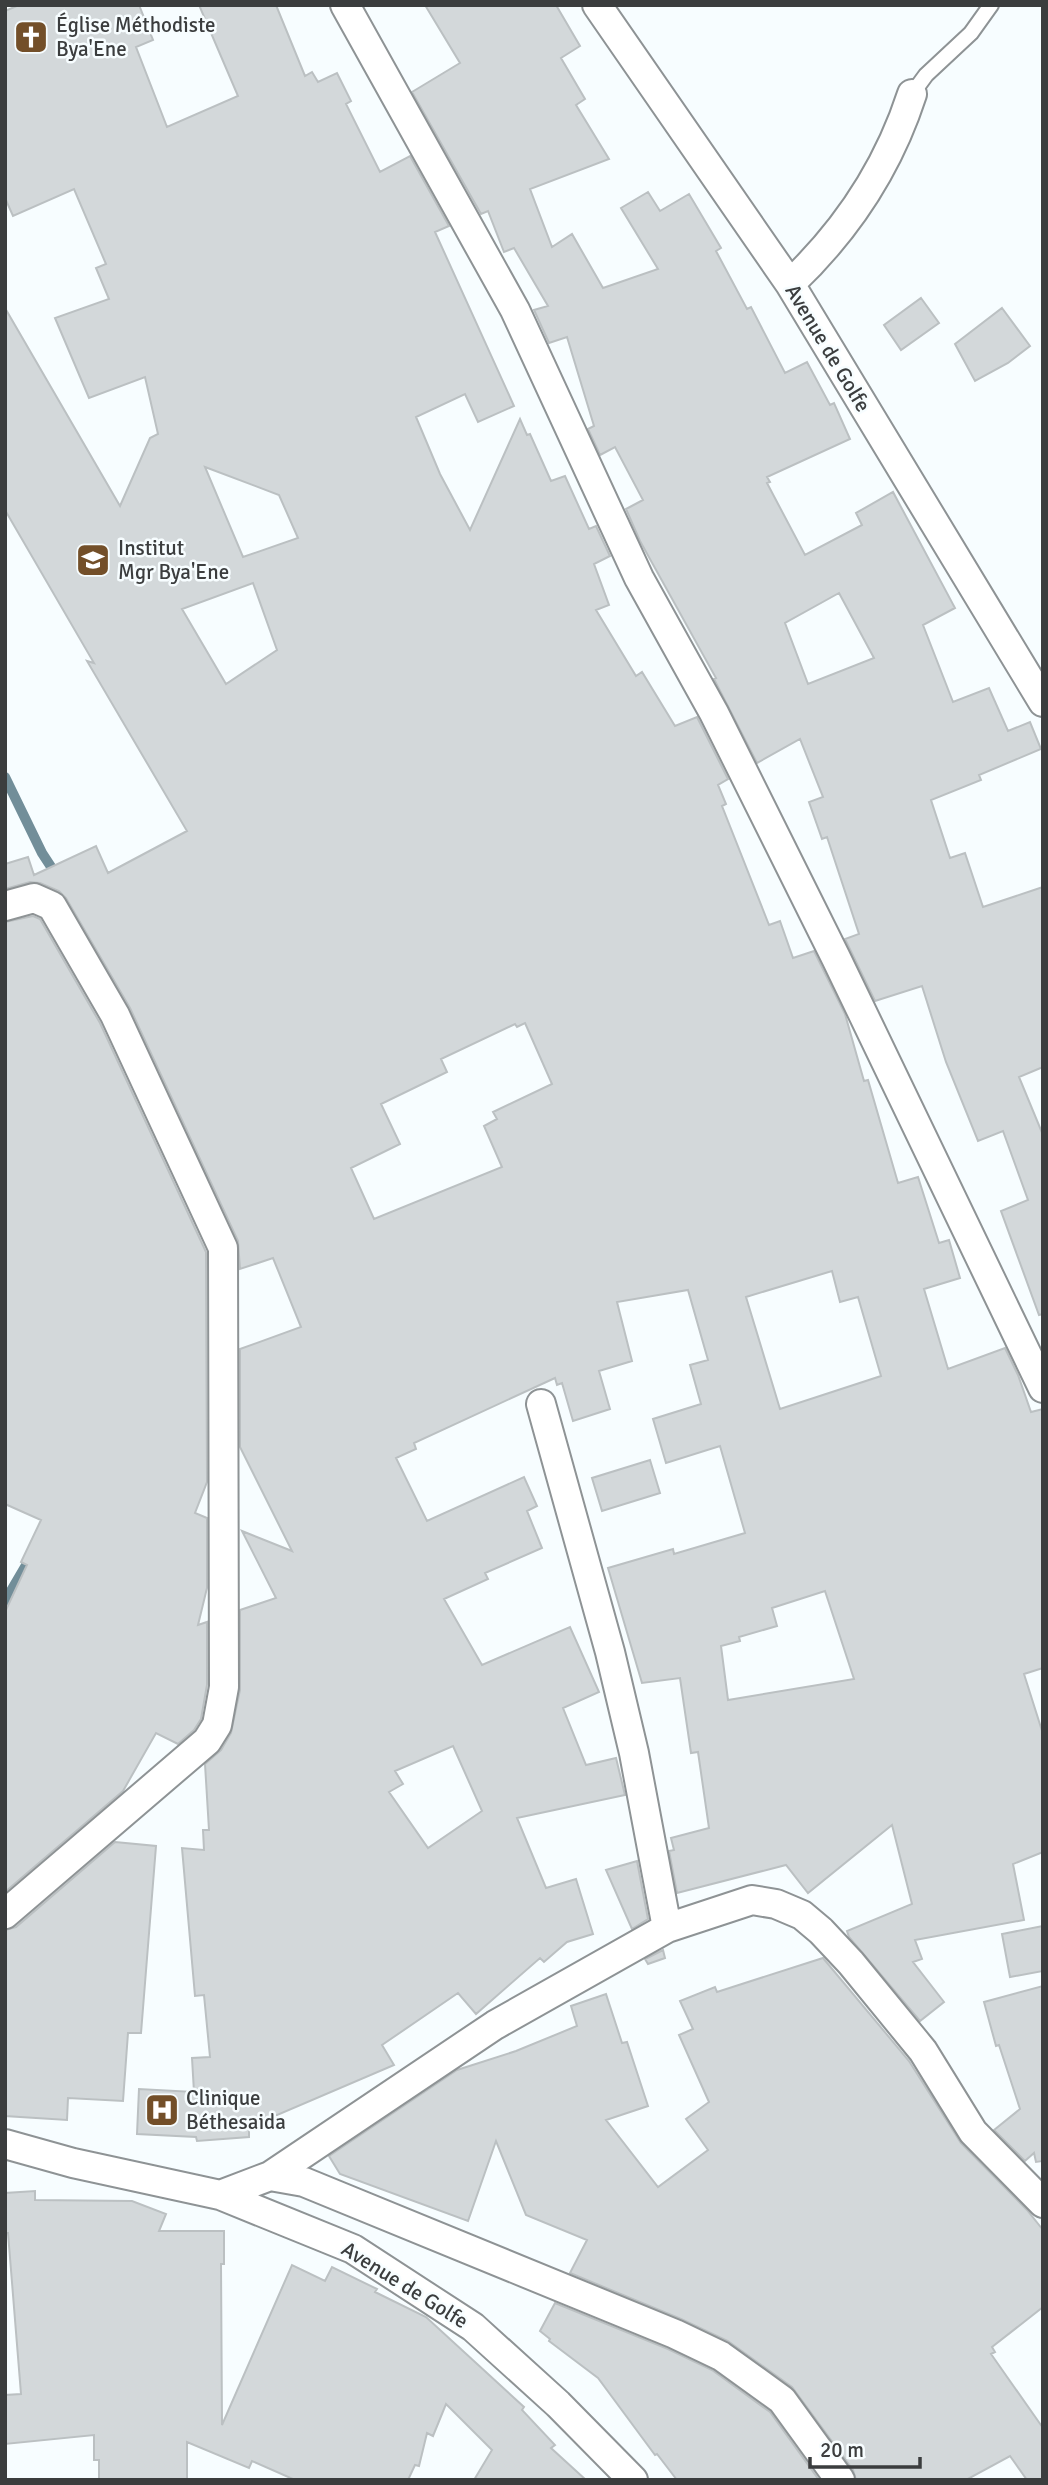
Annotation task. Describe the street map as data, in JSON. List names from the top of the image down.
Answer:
{
  "streets": {
    "street": ["Avenue de Golfe"]
  },
  "places": {
    "church": ["Église Méthodiste Bya'Ene"],
    "school or university": ["Institut Mgr Bya'Ene"],
    "hospital": ["Clinique Béthesaida"]
  },
  "scale_bar": "20 m"
}
